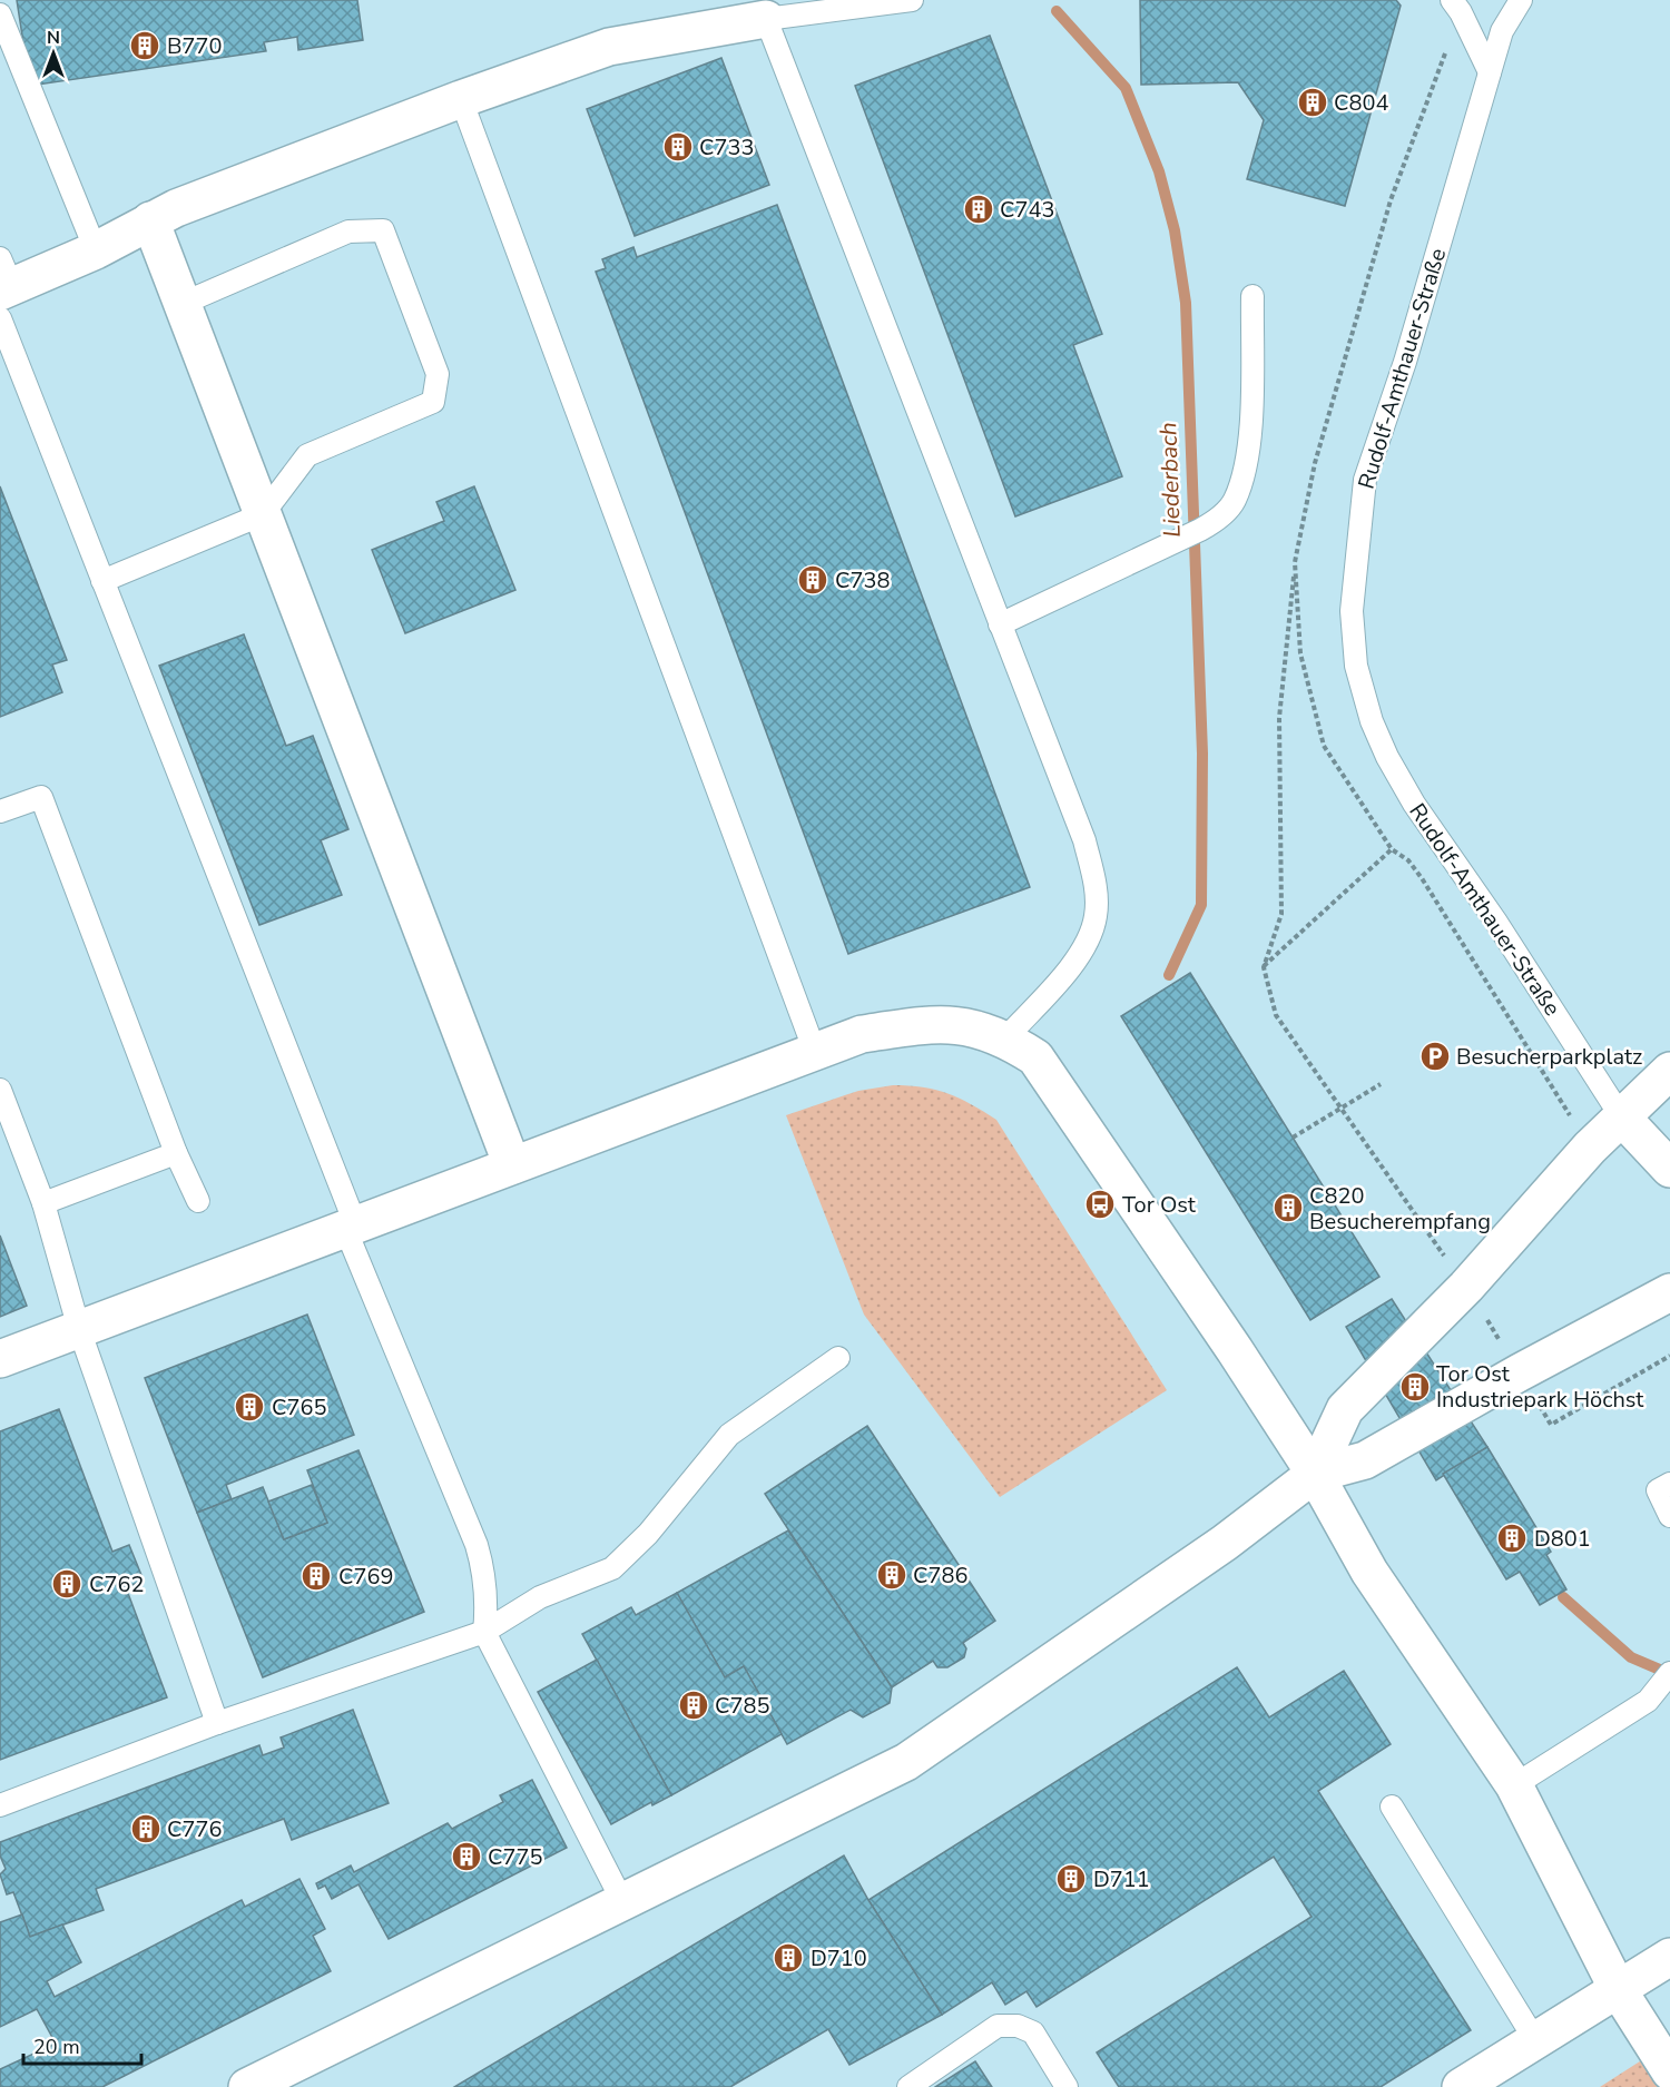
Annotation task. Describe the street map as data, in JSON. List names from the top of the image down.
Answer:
{
  "streets": {
    "lane": ["Rudolf-Amthauer-Straße"]
  },
  "water": ["Liederbach"],
  "places": {
    "building": [
      "B770",
      "C804",
      "C733",
      "C743",
      "C738",
      "C820 Besucherempfang",
      "Tor Ost Industriepark Höchst",
      "C765",
      "D801",
      "C786",
      "C769",
      "C762",
      "C785",
      "C776",
      "C775",
      "D711",
      "D710"
    ],
    "parking": ["Besucherparkplatz"],
    "bus stop": ["Tor Ost"]
  },
  "scale_bar": "20 m",
  "north": "top"
}
